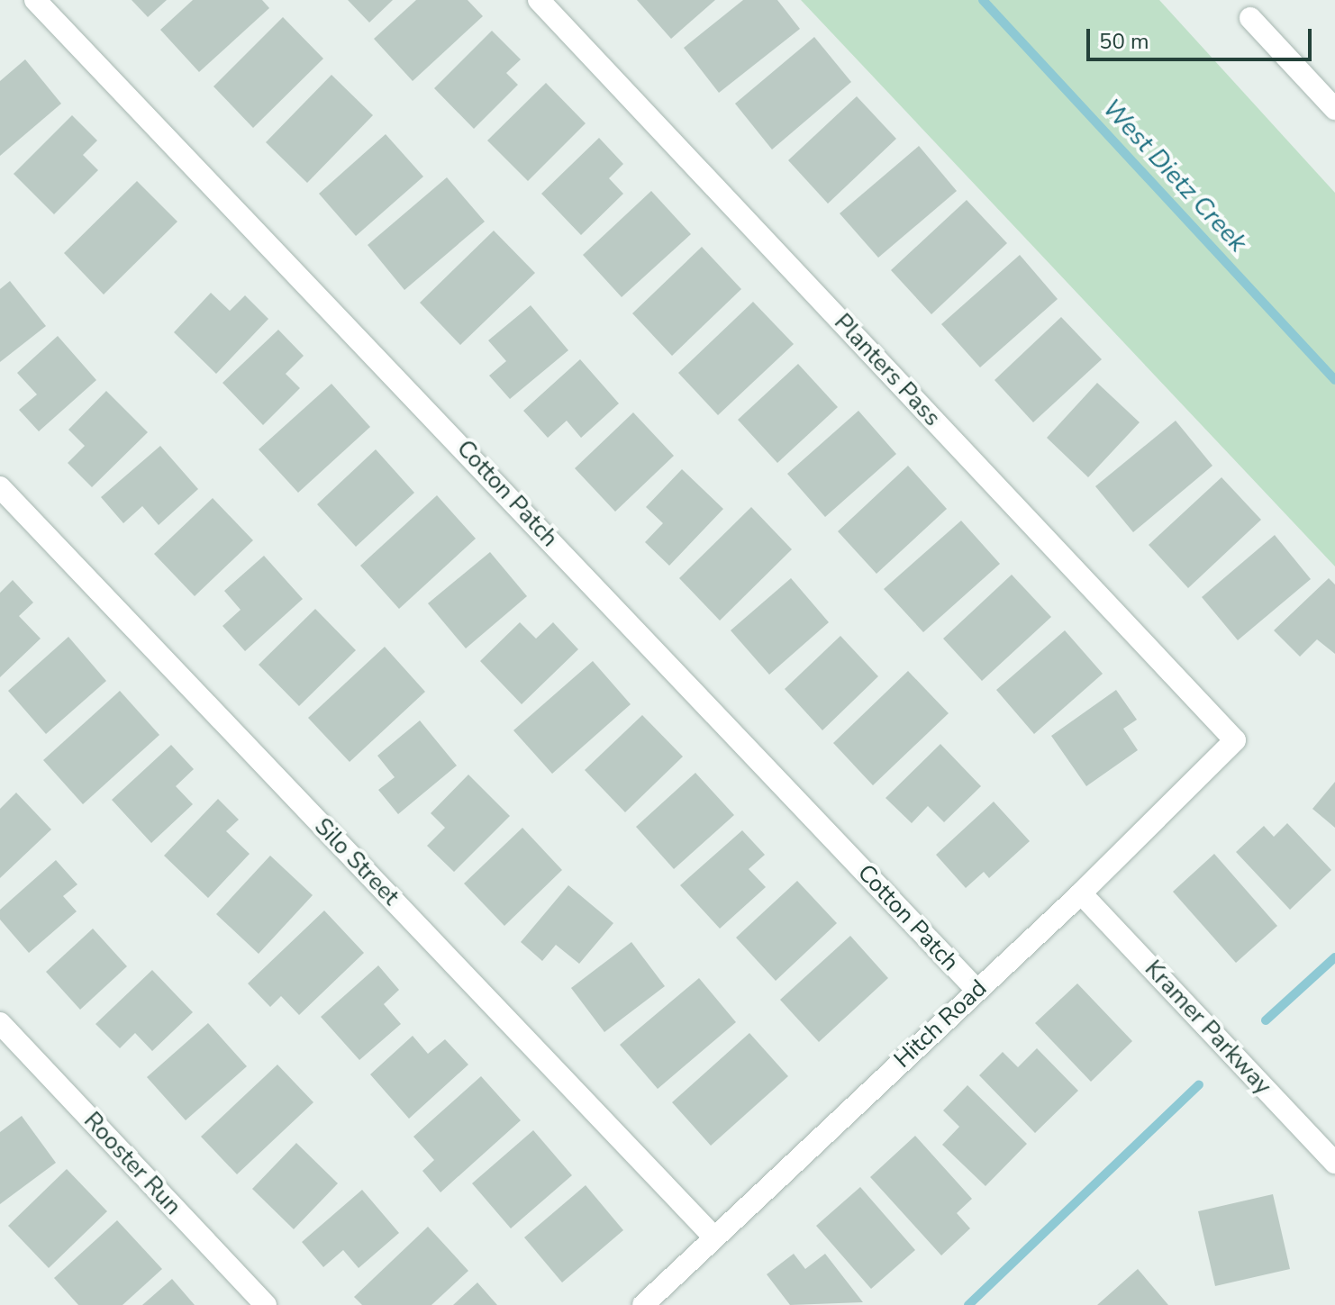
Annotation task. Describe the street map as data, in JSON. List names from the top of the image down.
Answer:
{
  "streets": {
    "street": [
      "Planters Pass",
      "Cotton Patch",
      "Silo Street",
      "Hitch Road",
      "Kramer Parkway",
      "Rooster Run"
    ]
  },
  "crossings": [
    ["Planters Pass", "Hitch Road"],
    ["Cotton Patch", "Hitch Road"],
    ["Silo Street", "Hitch Road"],
    ["Hitch Road", "Kramer Parkway"]
  ],
  "water": ["West Dietz Creek"],
  "scale_bar": "50 m"
}
